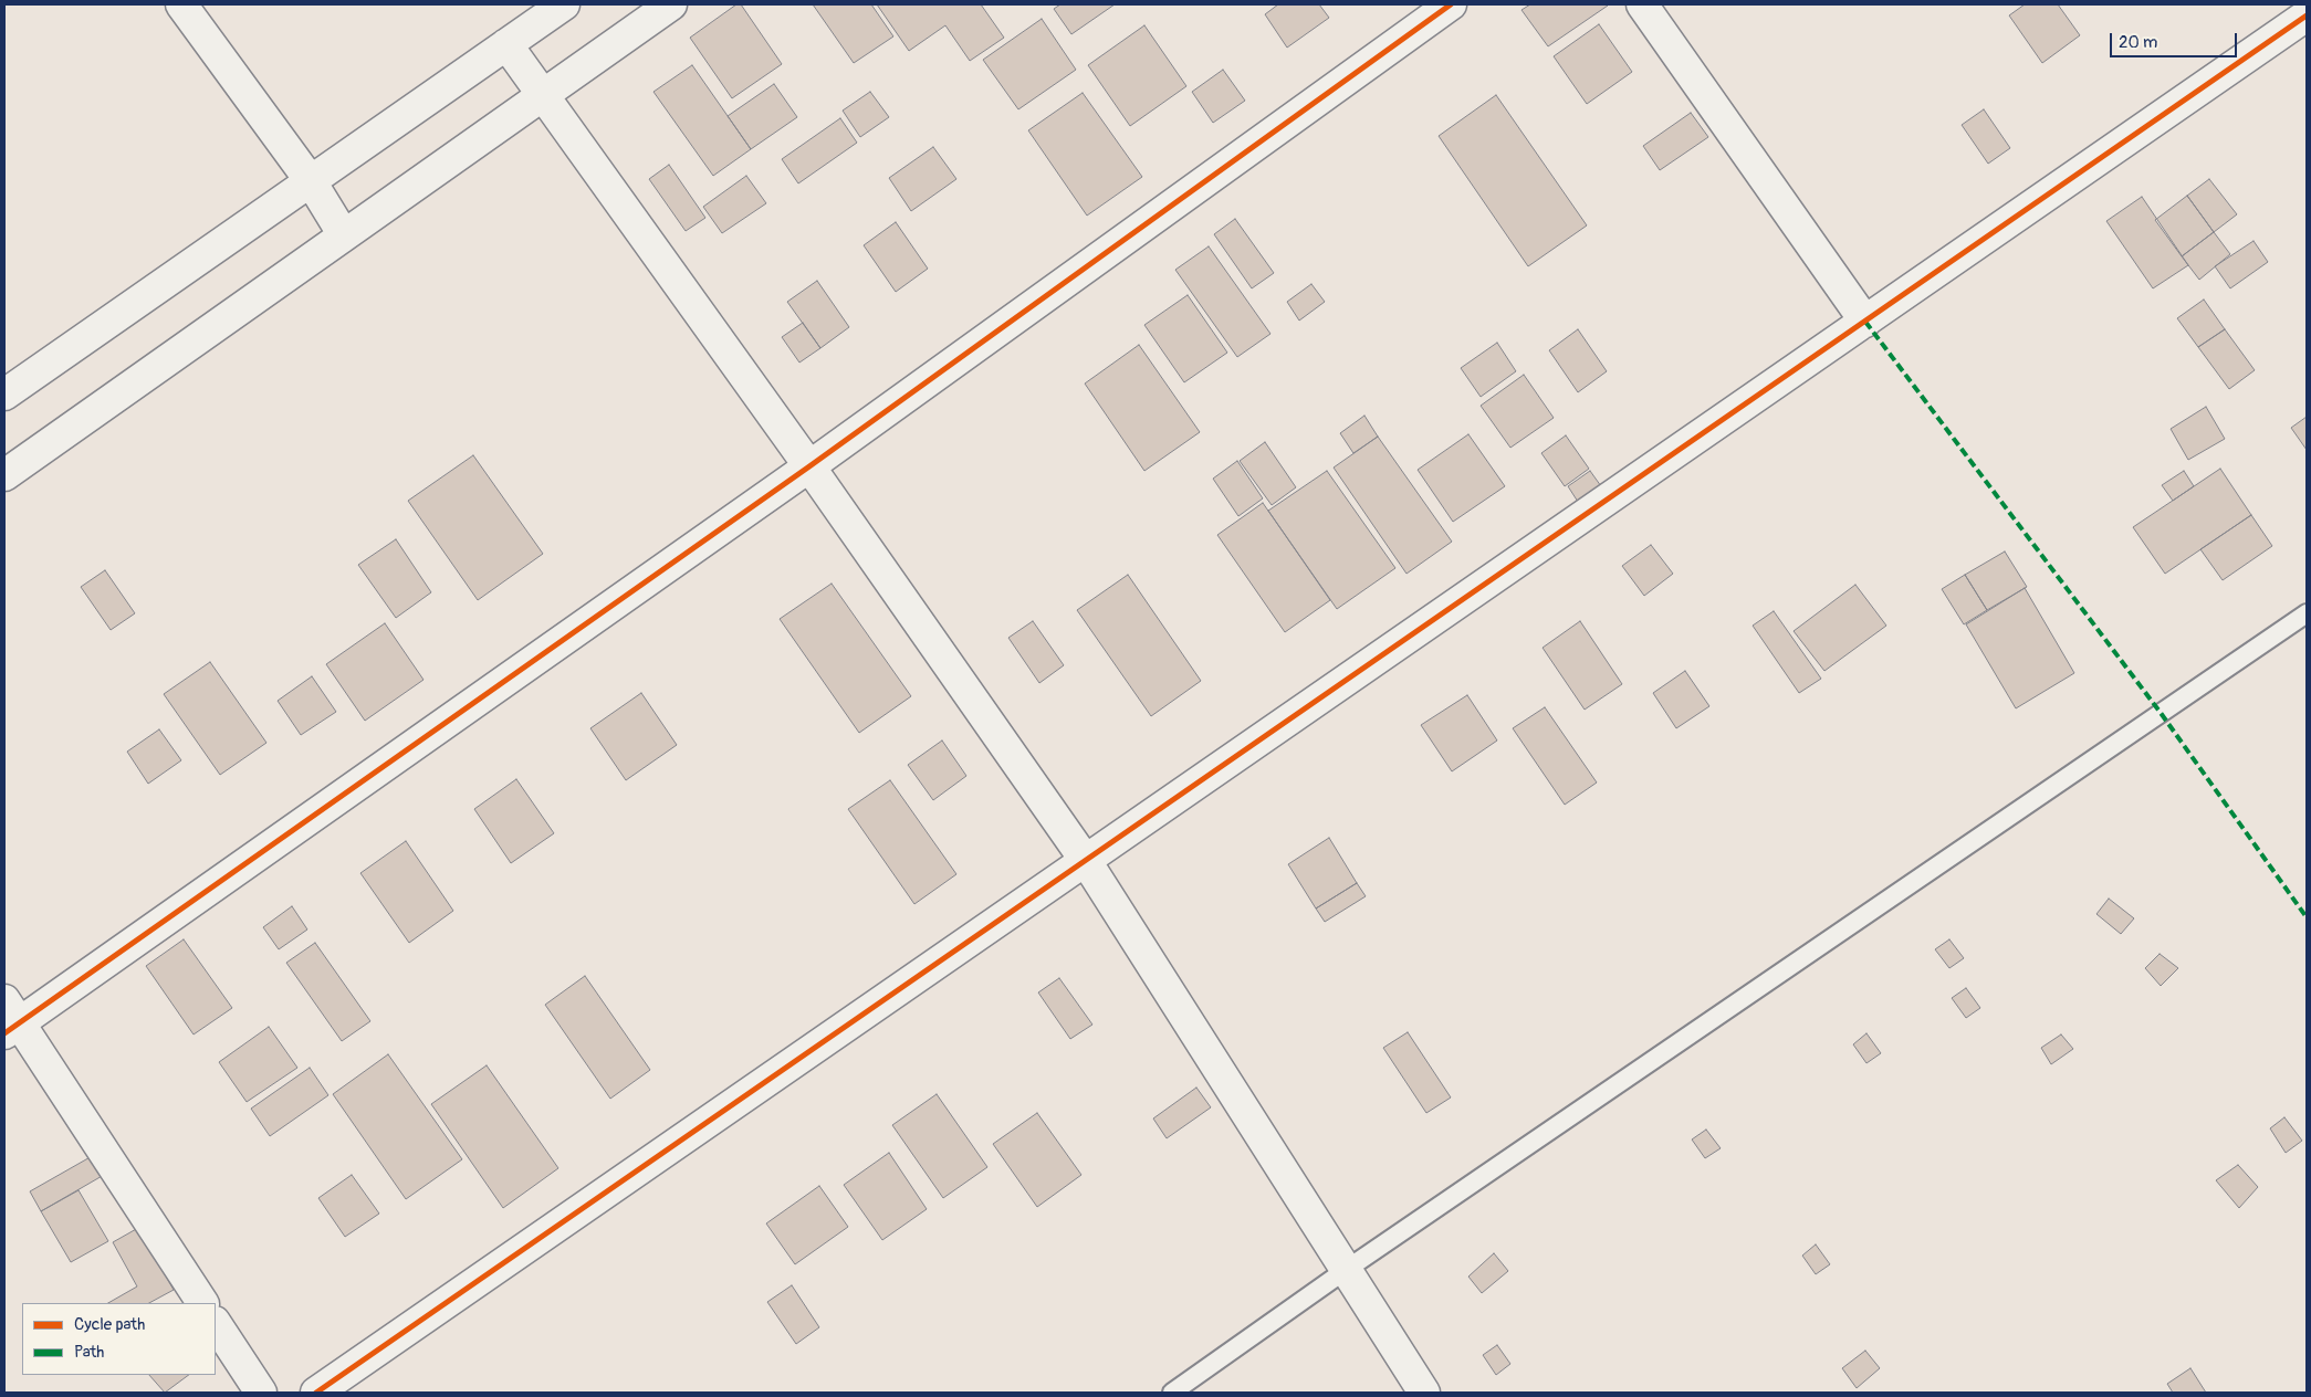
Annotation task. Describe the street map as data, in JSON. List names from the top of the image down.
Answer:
{
  "legend": ["Cycle path", "Path"],
  "scale_bar": "20 m"
}
